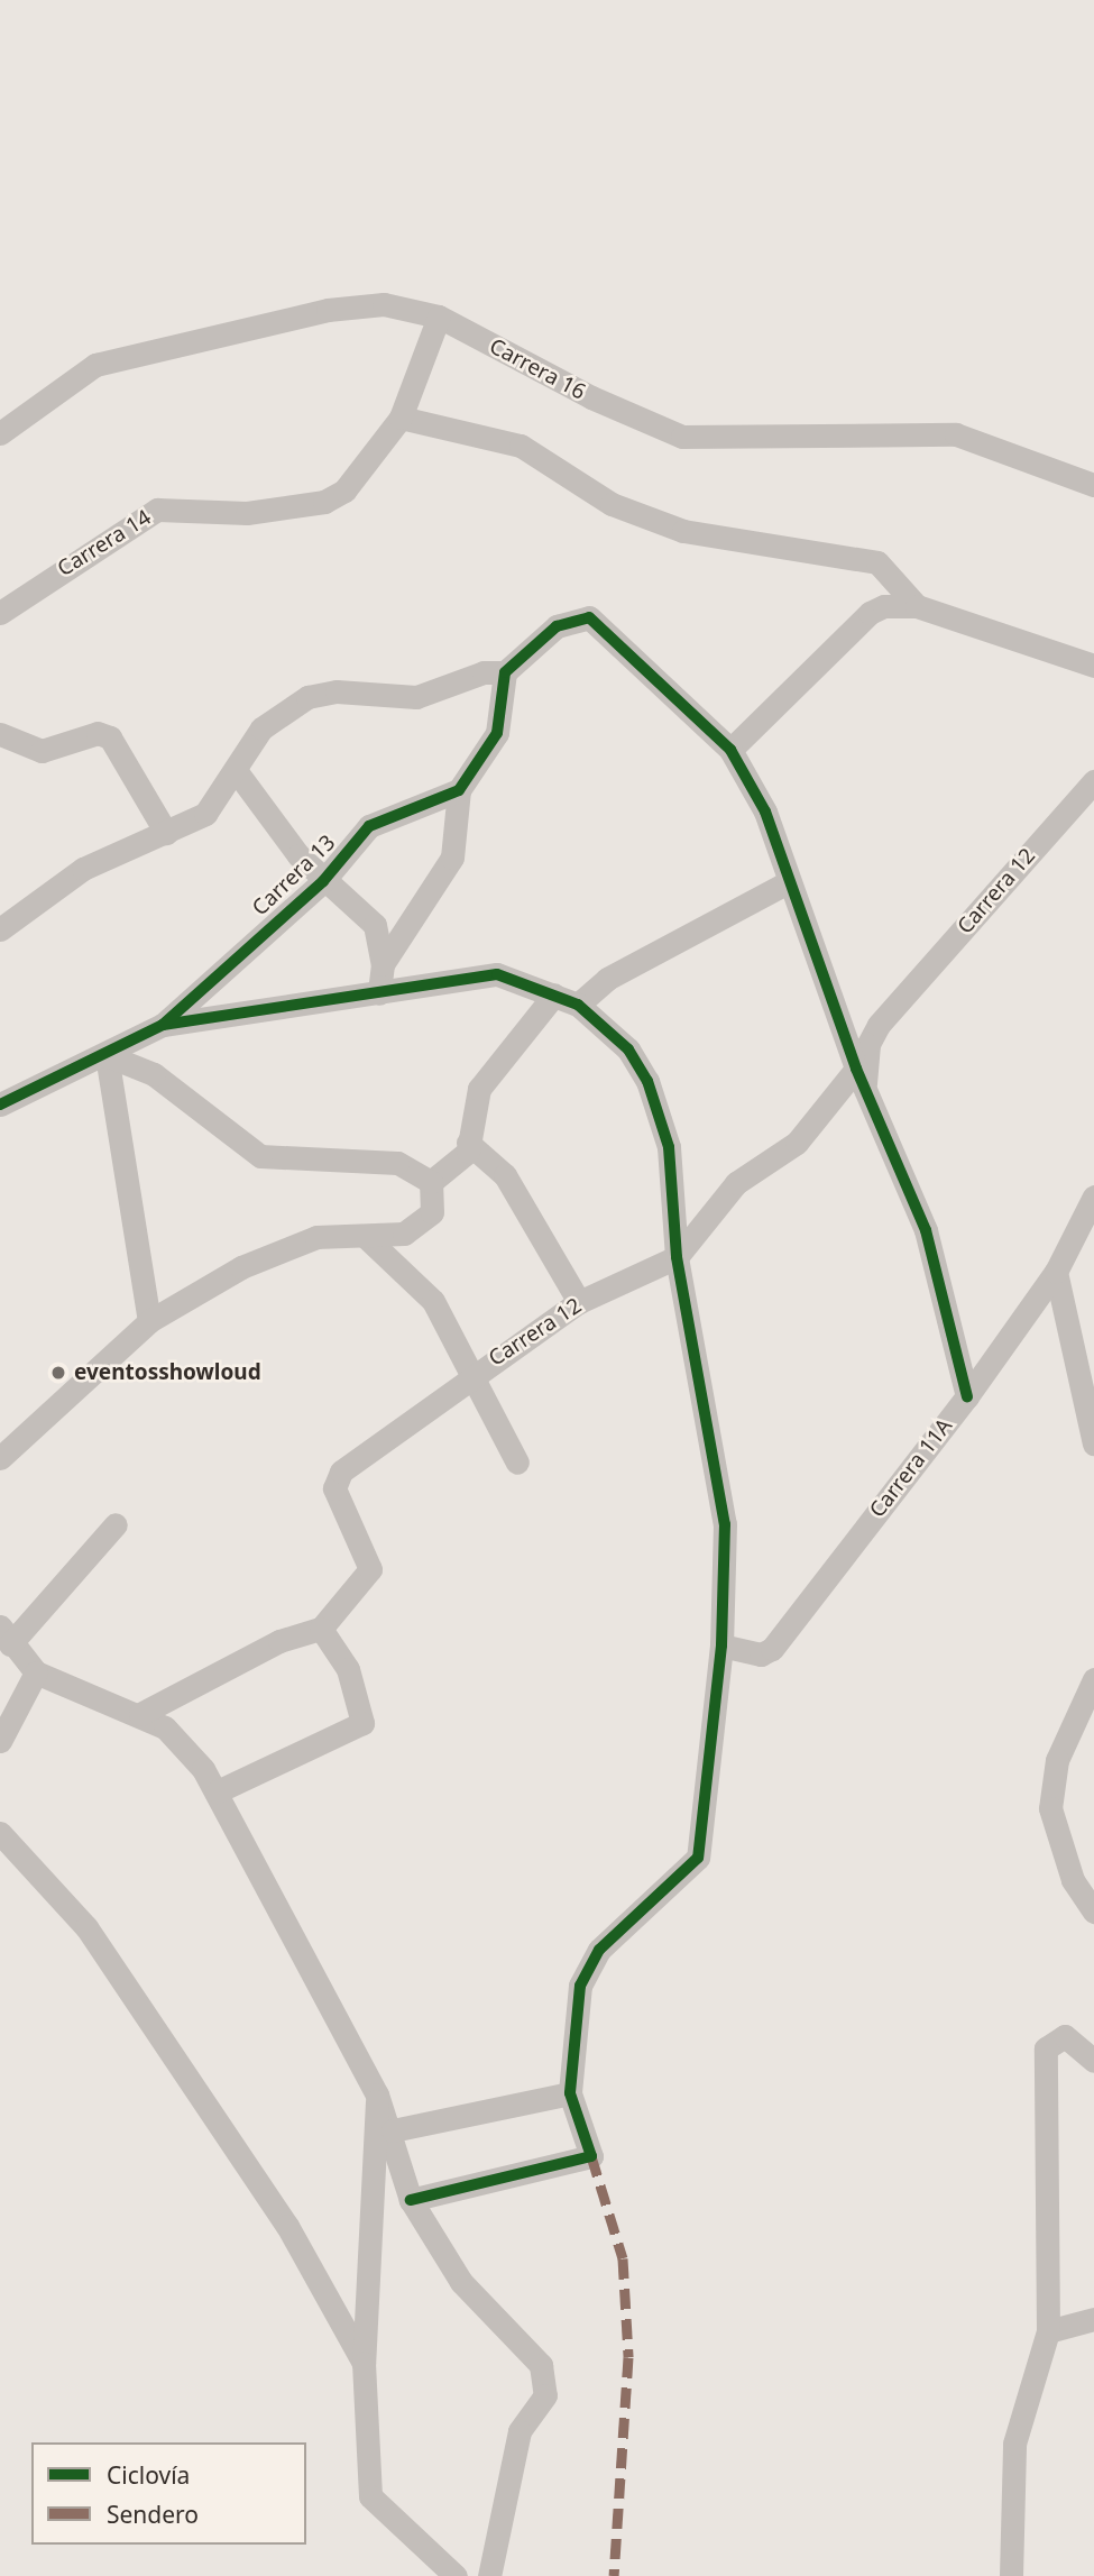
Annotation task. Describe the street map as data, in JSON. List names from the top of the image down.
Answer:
{
  "streets": {
    "street": [
      "Carrera 16",
      "Carrera 14",
      "Carrera 13",
      "Carrera 12",
      "Carrera 11A"
    ]
  },
  "crossings": [
    ["Carrera 16", "Carrera 14"]
  ],
  "places": ["eventosshowloud"],
  "legend": ["Ciclovía", "Sendero"]
}
